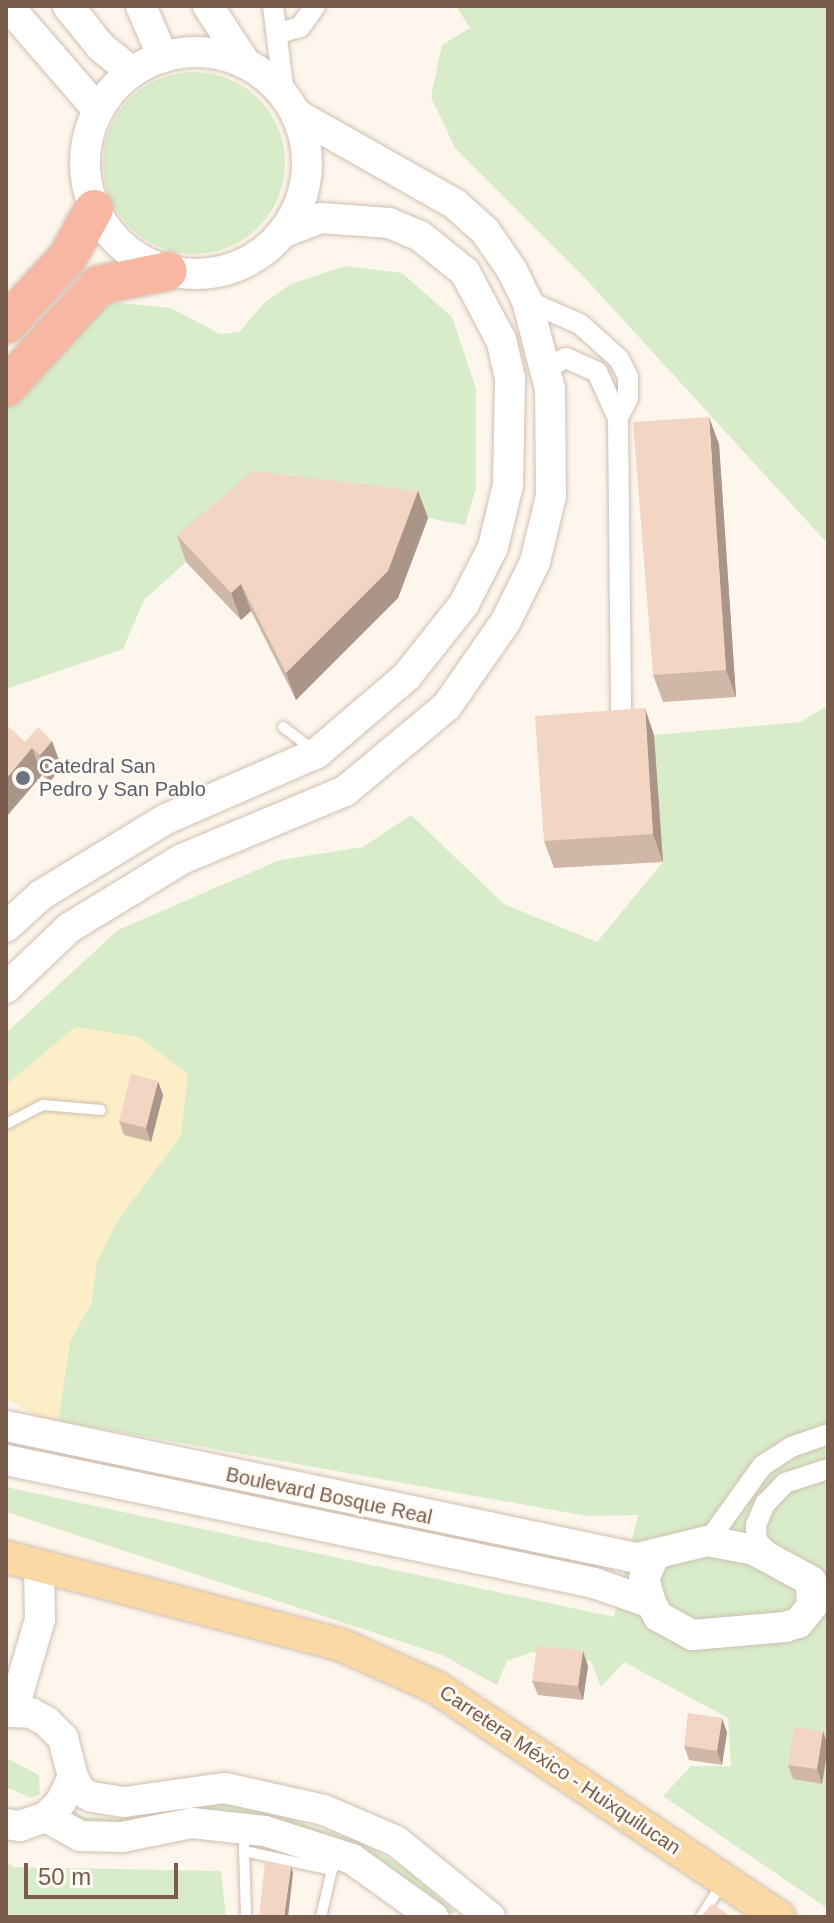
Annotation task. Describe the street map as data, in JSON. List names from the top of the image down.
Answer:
{
  "streets": {
    "main road": ["Boulevard Bosque Real", "Carretera México - Huixquilucan"]
  },
  "places": ["Catedral San Pedro y San Pablo"],
  "scale_bar": "50 m"
}
